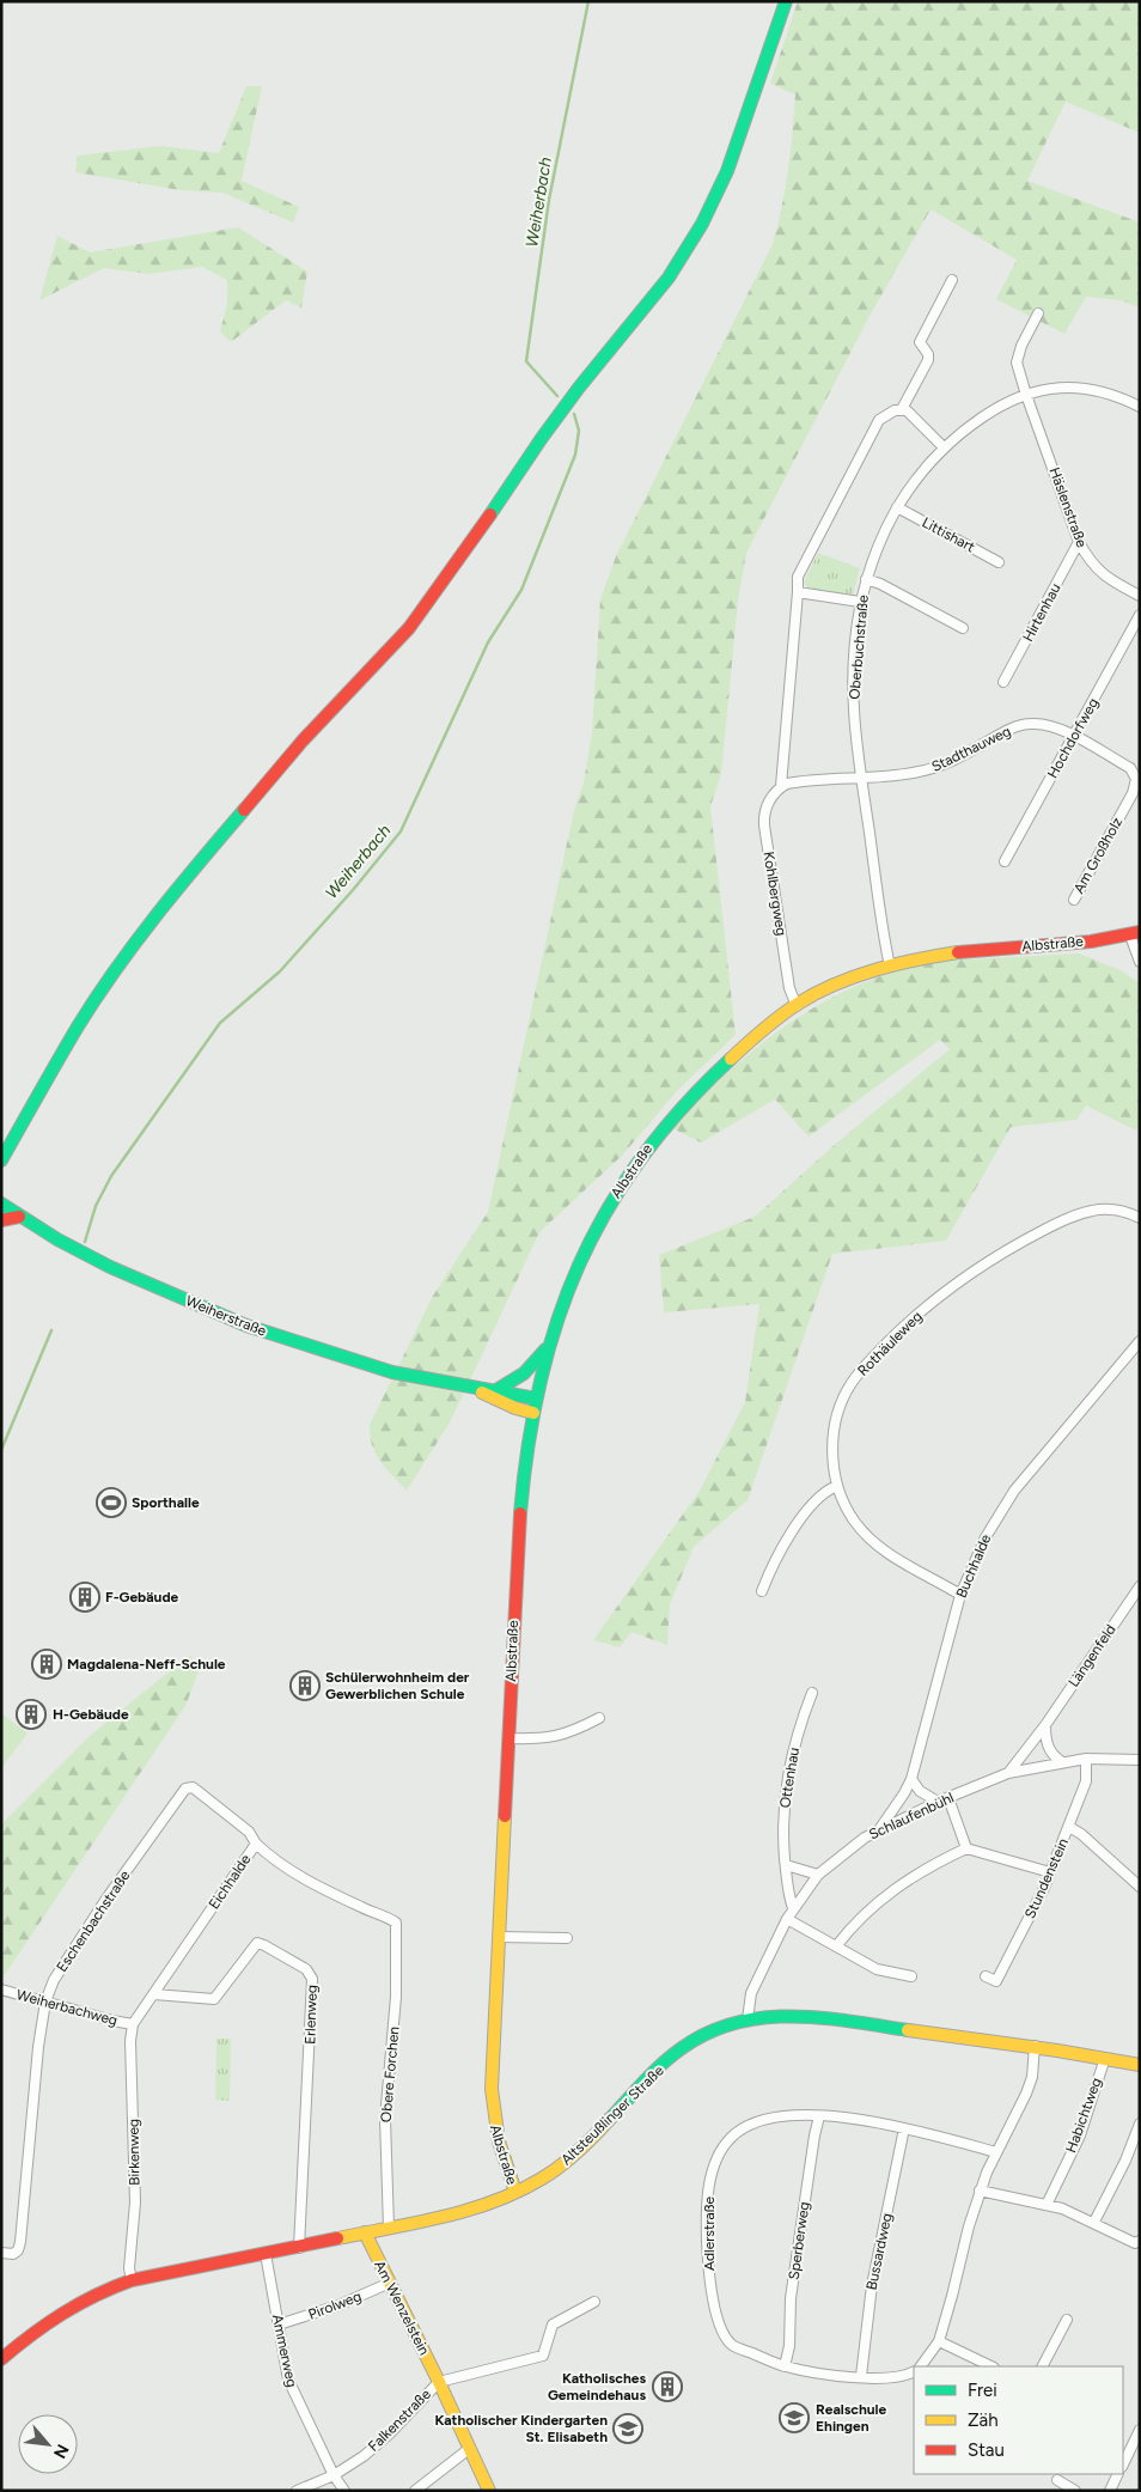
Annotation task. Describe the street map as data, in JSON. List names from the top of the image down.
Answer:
{
  "streets": {
    "street": [
      "Häslenstraße",
      "Littishart",
      "Hirtenhau",
      "Oberbuchstraße",
      "Hochdorfweg",
      "Stadthauweg",
      "Am Großholz",
      "Kohlbergweg",
      "Albstraße",
      "Weiherstraße",
      "Rothäuleweg",
      "Buchhalde",
      "Längenfeld",
      "Ottenhau",
      "Schlaufenbühl",
      "Stundenstein",
      "Eichhalde",
      "Eschenbachstraße",
      "Weiherbachweg",
      "Erlenweg",
      "Obere Forchen",
      "Altsteußlinger Straße",
      "Habichtweg",
      "Birkenweg",
      "Adlerstraße",
      "Sperberweg",
      "Bussardweg",
      "Pirolweg",
      "Am Wenzelstein",
      "Ammerweg",
      "Falkenstraße"
    ]
  },
  "crossings": [
    ["Häslenstraße", "Hirtenhau"],
    ["Häslenstraße", "Oberbuchstraße"],
    ["Littishart", "Oberbuchstraße"],
    ["Oberbuchstraße", "Stadthauweg"],
    ["Oberbuchstraße", "Albstraße"],
    ["Hochdorfweg", "Stadthauweg"],
    ["Stadthauweg", "Am Großholz"],
    ["Kohlbergweg", "Albstraße"],
    ["Albstraße", "Weiherstraße"],
    ["Albstraße", "Altsteußlinger Straße"],
    ["Rothäuleweg", "Buchhalde"],
    ["Buchhalde", "Schlaufenbühl"],
    ["Längenfeld", "Schlaufenbühl"],
    ["Ottenhau", "Schlaufenbühl"],
    ["Schlaufenbühl", "Stundenstein"],
    ["Schlaufenbühl", "Altsteußlinger Straße"],
    ["Eichhalde", "Eschenbachstraße"],
    ["Eichhalde", "Weiherbachweg"],
    ["Eichhalde", "Erlenweg"],
    ["Eichhalde", "Obere Forchen"],
    ["Eichhalde", "Birkenweg"],
    ["Eschenbachstraße", "Weiherbachweg"],
    ["Weiherbachweg", "Birkenweg"],
    ["Erlenweg", "Altsteußlinger Straße"],
    ["Obere Forchen", "Altsteußlinger Straße"],
    ["Altsteußlinger Straße", "Habichtweg"],
    ["Altsteußlinger Straße", "Birkenweg"],
    ["Altsteußlinger Straße", "Am Wenzelstein"],
    ["Altsteußlinger Straße", "Ammerweg"],
    ["Adlerstraße", "Sperberweg"],
    ["Adlerstraße", "Bussardweg"],
    ["Pirolweg", "Am Wenzelstein"],
    ["Pirolweg", "Ammerweg"],
    ["Am Wenzelstein", "Falkenstraße"],
    ["Ammerweg", "Falkenstraße"]
  ],
  "water": ["Weiherbach"],
  "places": {
    "sports": ["Sporthalle"],
    "building": [
      "F-Gebäude",
      "Magdalena-Neff-Schule",
      "Schülerwohnheim der Gewerblichen Schule",
      "H-Gebäude",
      "Katholisches Gemeindehaus"
    ],
    "school or university": ["Realschule Ehingen", "Katholischer Kindergarten St. Elisabeth"]
  },
  "legend": ["Frei", "Zäh", "Stau"],
  "north": "bottom right"
}
